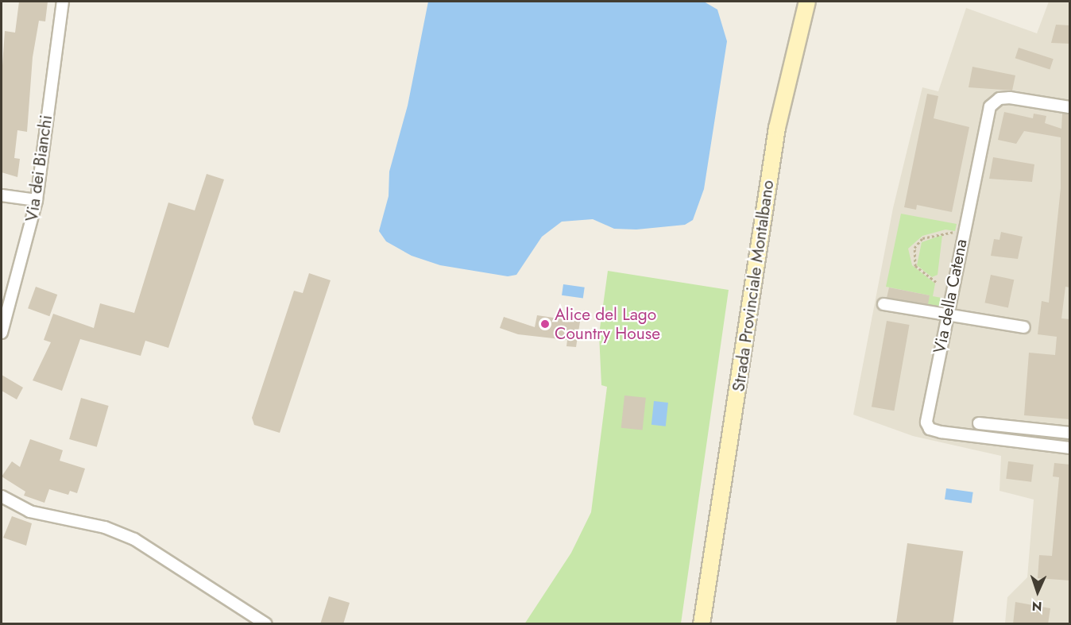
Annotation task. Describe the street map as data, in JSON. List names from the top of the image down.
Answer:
{
  "streets": {
    "main road": ["Strada Provinciale Montalbano"],
    "street": ["Via dei Bianchi", "Via della Catena"]
  },
  "places": ["Alice del Lago Country House"],
  "north": "bottom"
}
